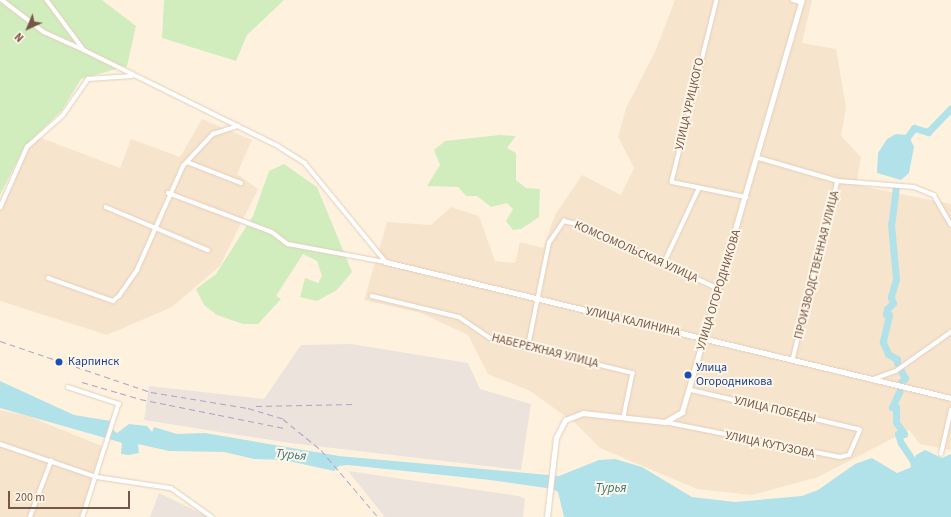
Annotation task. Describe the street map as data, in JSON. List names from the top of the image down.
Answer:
{
  "streets": {
    "street": [
      "УЛИЦА УРИЦКОГО",
      "КОМСОМОЛЬСКАЯ УЛИЦА",
      "ПРОИЗВОДСТВЕННАЯ УЛИЦА",
      "УЛИЦА ОГОРОДНИКОВА",
      "УЛИЦА КАЛИНИНА",
      "НАБЕРЕЖНАЯ УЛИЦА",
      "УЛИЦА ПОБЕДЫ",
      "УЛИЦА КУТУЗОВА"
    ]
  },
  "crossings": [
    ["УЛИЦА УРИЦКОГО", "УЛИЦА ОГОРОДНИКОВА"],
    ["КОМСОМОЛЬСКАЯ УЛИЦА", "УЛИЦА ОГОРОДНИКОВА"],
    ["КОМСОМОЛЬСКАЯ УЛИЦА", "УЛИЦА КАЛИНИНА"],
    ["КОМСОМОЛЬСКАЯ УЛИЦА", "НАБЕРЕЖНАЯ УЛИЦА"],
    ["ПРОИЗВОДСТВЕННАЯ УЛИЦА", "УЛИЦА ОГОРОДНИКОВА"],
    ["ПРОИЗВОДСТВЕННАЯ УЛИЦА", "УЛИЦА КАЛИНИНА"],
    ["УЛИЦА ОГОРОДНИКОВА", "УЛИЦА КАЛИНИНА"],
    ["УЛИЦА ОГОРОДНИКОВА", "УЛИЦА ПОБЕДЫ"],
    ["УЛИЦА ОГОРОДНИКОВА", "УЛИЦА КУТУЗОВА"],
    ["УЛИЦА ПОБЕДЫ", "УЛИЦА КУТУЗОВА"]
  ],
  "water": ["Турья"],
  "places": ["Карпинск", "Улица Огородникова"],
  "scale_bar": "200 m",
  "north": "bottom left"
}
